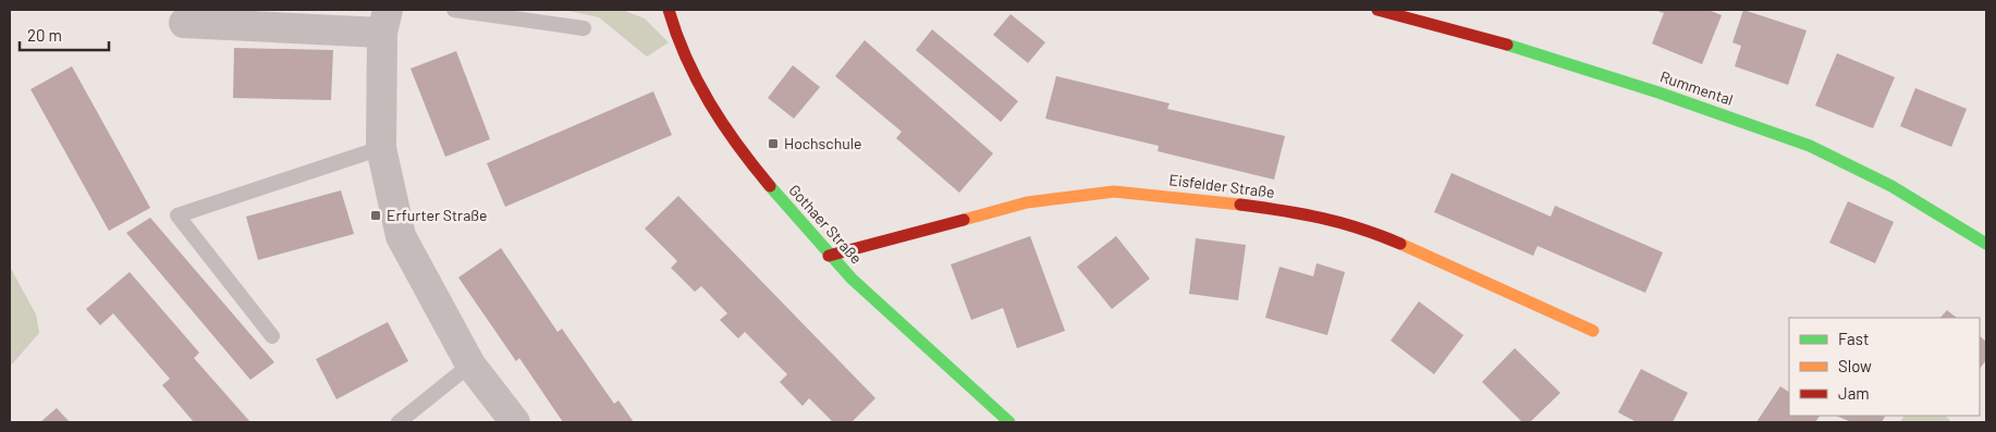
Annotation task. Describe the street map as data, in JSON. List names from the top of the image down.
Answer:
{
  "streets": {
    "street": ["Rummental", "Eisfelder Straße", "Gothaer Straße"]
  },
  "crossings": [
    ["Eisfelder Straße", "Gothaer Straße"]
  ],
  "places": {
    "transit": ["Hochschule", "Erfurter Straße"]
  },
  "legend": ["Fast", "Slow", "Jam"],
  "scale_bar": "20 m"
}
